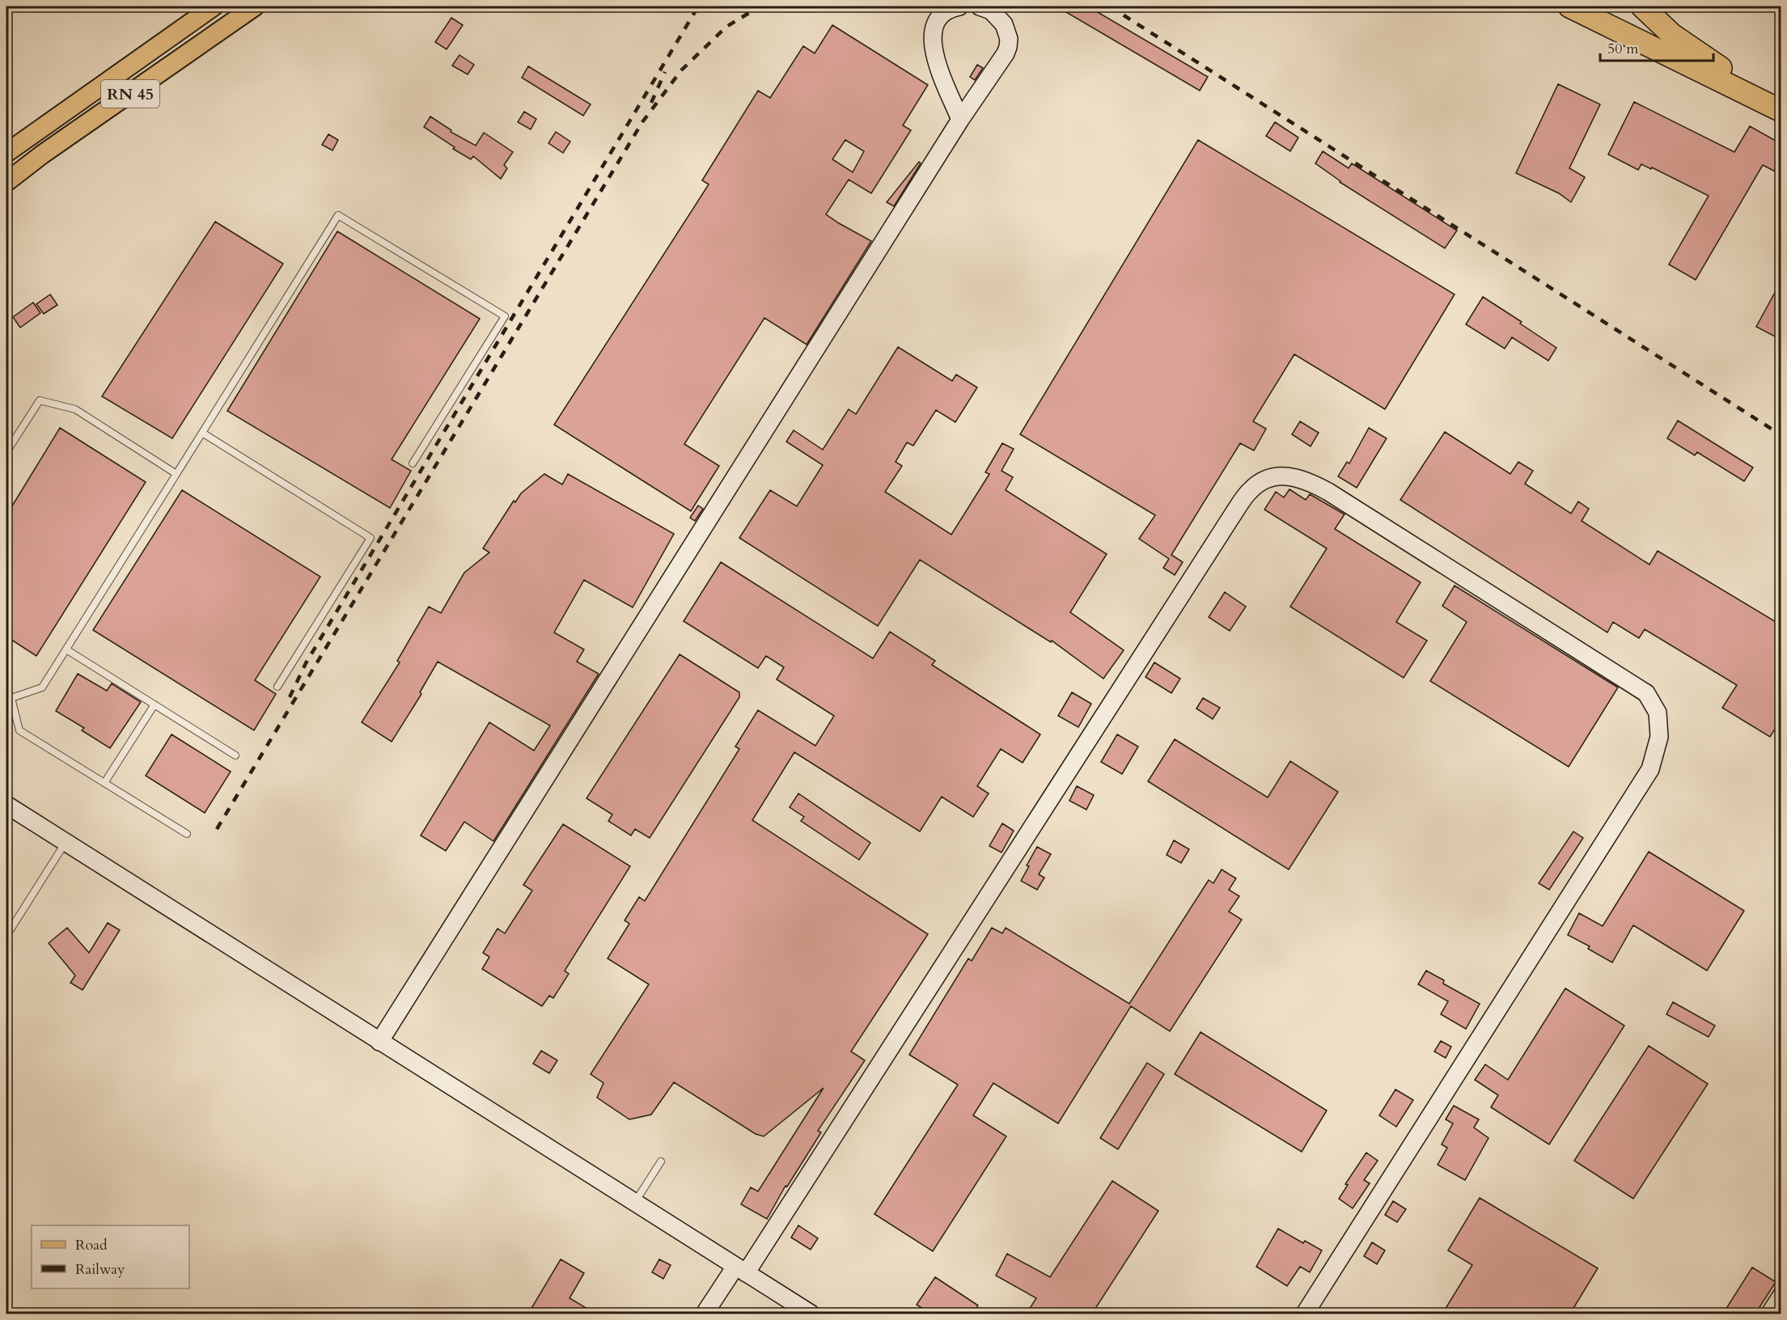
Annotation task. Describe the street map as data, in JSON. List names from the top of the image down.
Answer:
{
  "streets": {
    "main road": ["RN 45"]
  },
  "legend": ["Road", "Railway"],
  "scale_bar": "50 m"
}
